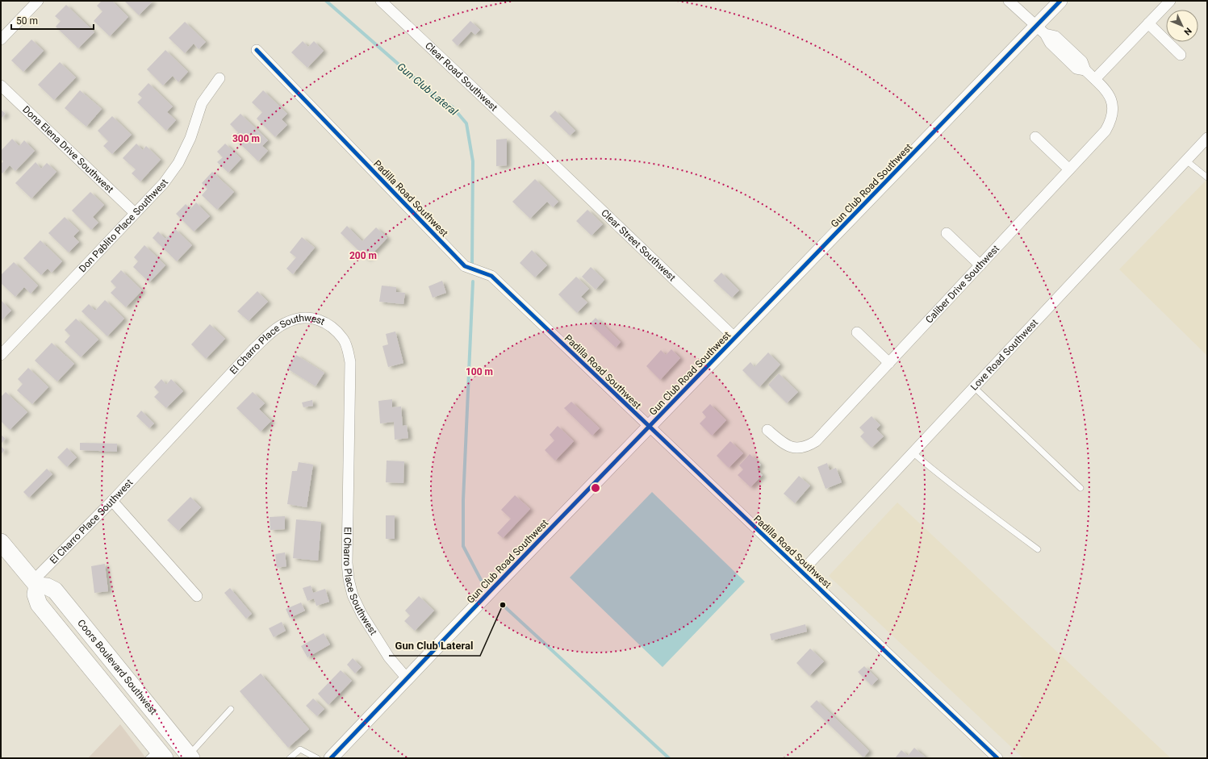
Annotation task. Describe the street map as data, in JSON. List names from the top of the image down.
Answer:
{
  "streets": {
    "main road": ["Coors Boulevard Southwest"],
    "street": [
      "Clear Road Southwest",
      "Dona Elena Drive Southwest",
      "Gun Club Road Southwest",
      "Padilla Road Southwest",
      "Don Pablito Place Southwest",
      "Clear Street Southwest",
      "Caliber Drive Southwest",
      "El Charro Place Southwest",
      "Love Road Southwest"
    ]
  },
  "crossings": [
    ["Clear Road Southwest", "Clear Street Southwest"],
    ["Dona Elena Drive Southwest", "Don Pablito Place Southwest"],
    ["Gun Club Road Southwest", "Padilla Road Southwest"],
    ["Gun Club Road Southwest", "Clear Street Southwest"],
    ["Gun Club Road Southwest", "Caliber Drive Southwest"],
    ["Gun Club Road Southwest", "El Charro Place Southwest"],
    ["Padilla Road Southwest", "Love Road Southwest"],
    ["El Charro Place Southwest", "Coors Boulevard Southwest"]
  ],
  "water": ["Gun Club Lateral"],
  "places": ["Gun Club Lateral"],
  "scale_bar": "50 m",
  "north": "bottom right",
  "rings": ["300 m", "200 m", "100 m"]
}
